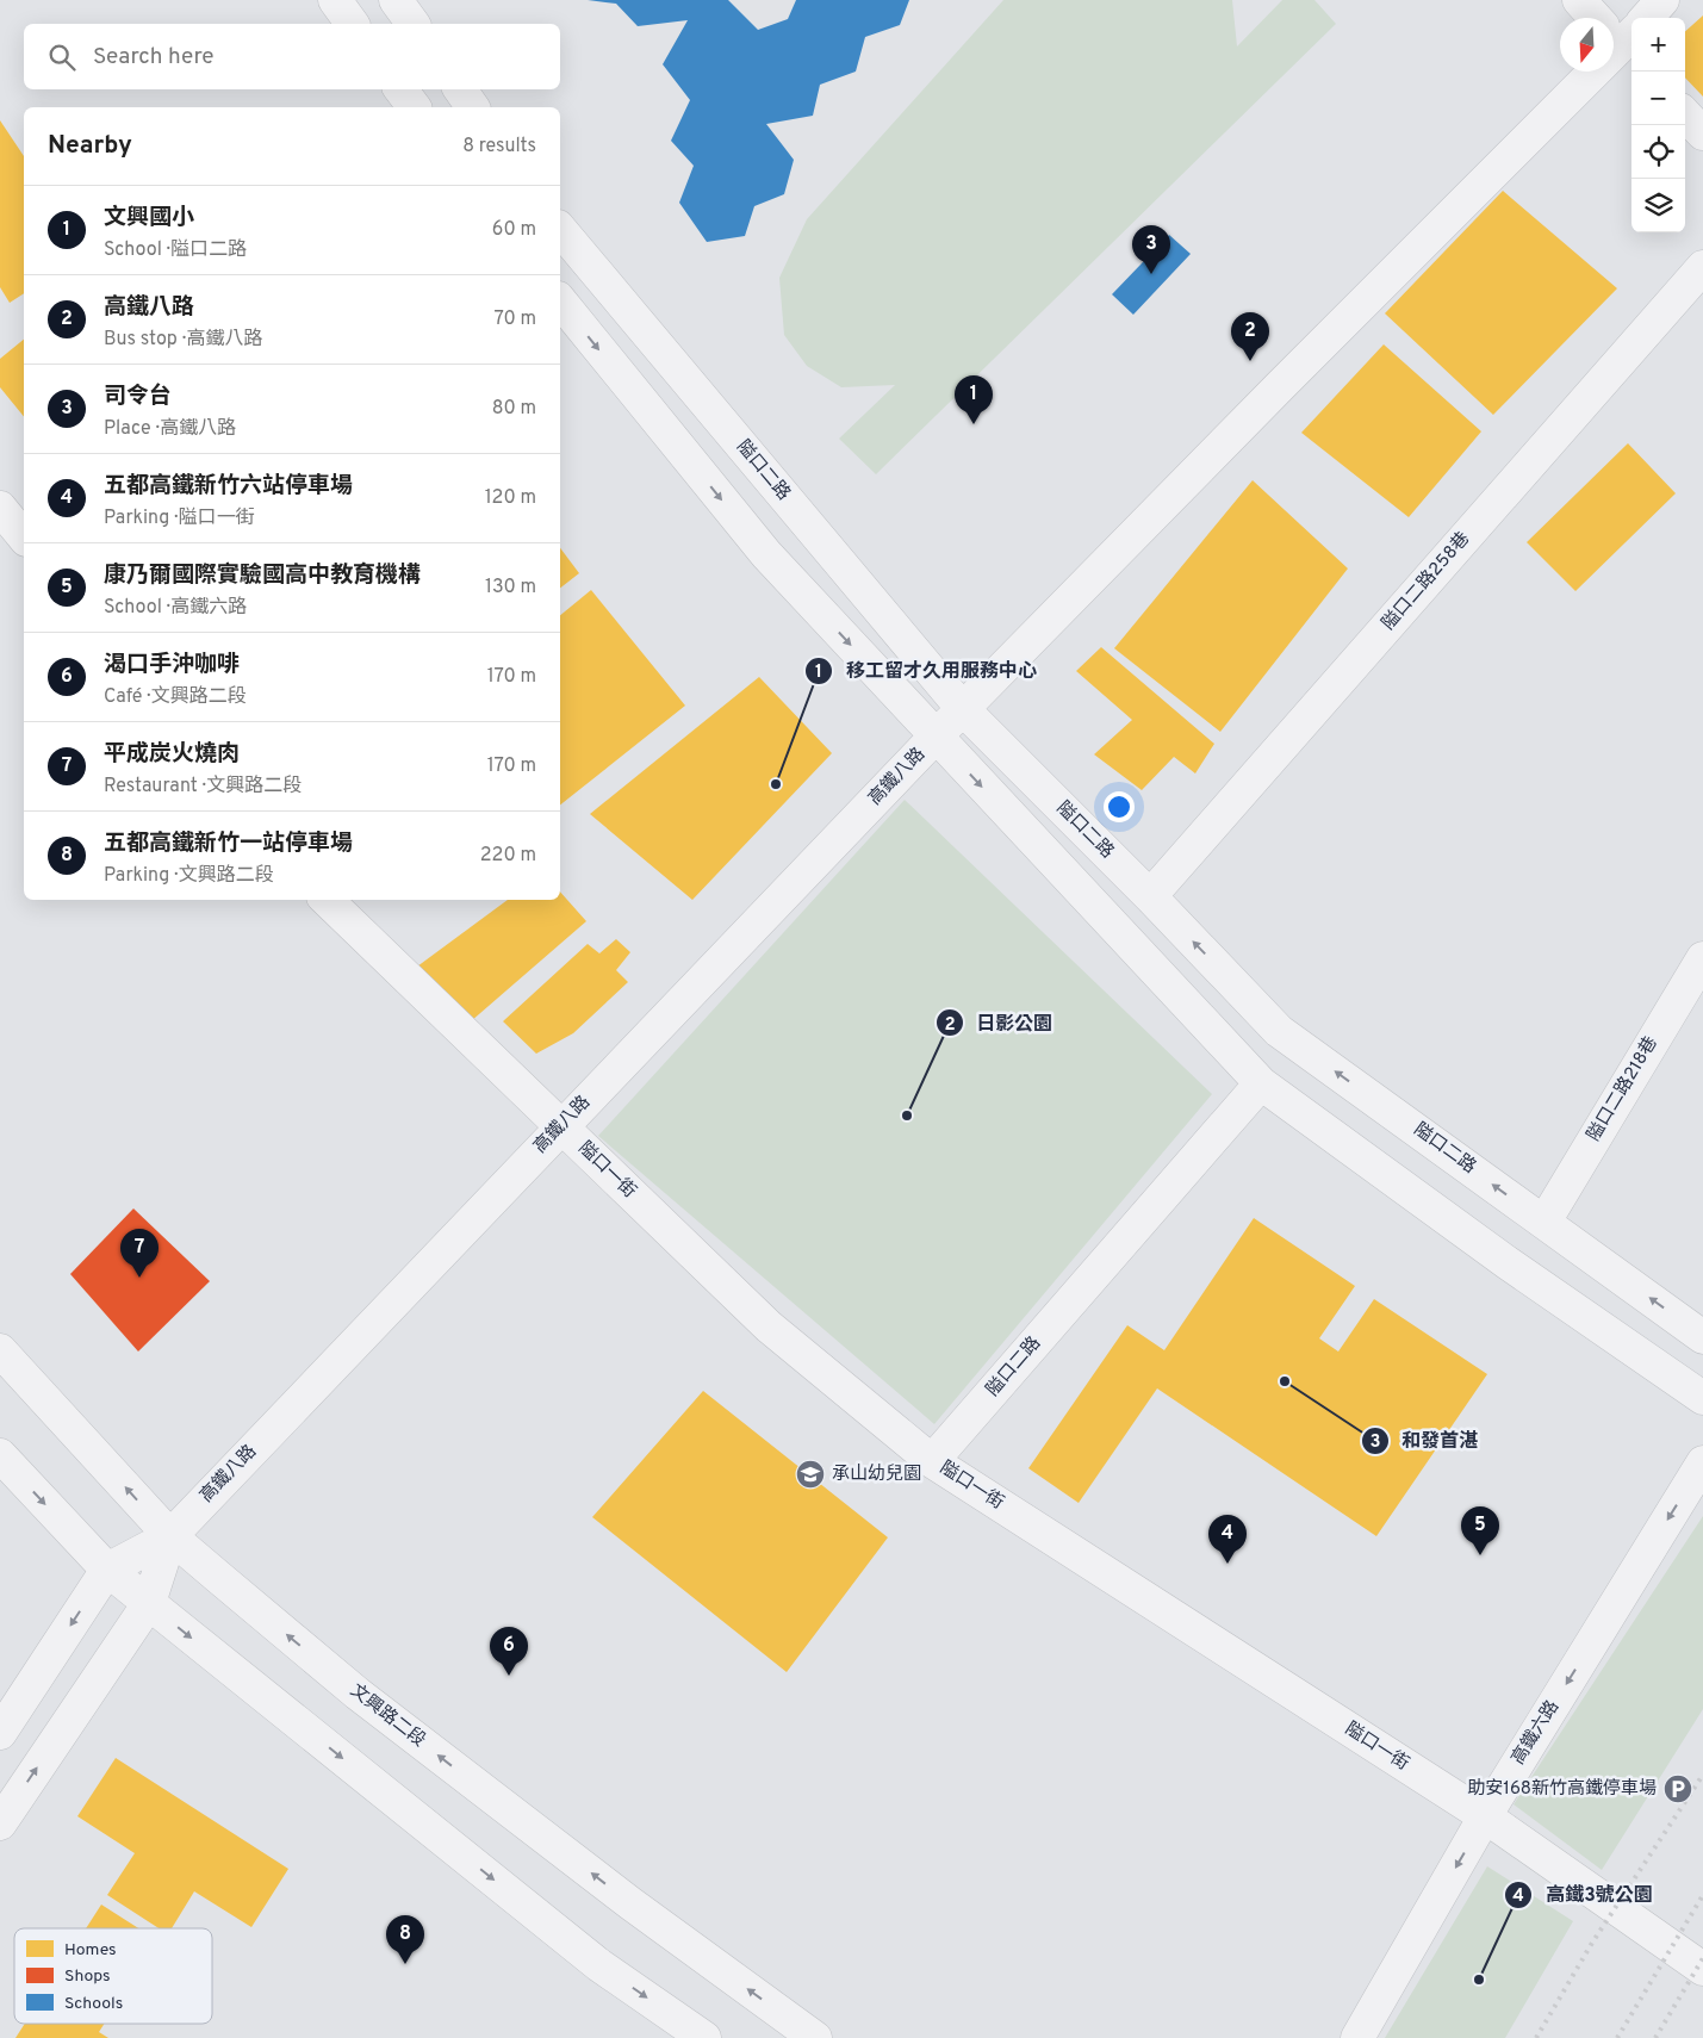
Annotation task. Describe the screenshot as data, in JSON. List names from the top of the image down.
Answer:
{
  "streets": {
    "street": [
      "隘口二路",
      "隘口二路258巷",
      "高鐵八路",
      "隘口二路218巷",
      "隘口一街",
      "文興路二段",
      "高鐵六路"
    ]
  },
  "crossings": [
    ["隘口二路", "隘口二路258巷"],
    ["隘口二路", "高鐵八路"],
    ["隘口二路", "隘口二路218巷"],
    ["隘口二路", "隘口一街"],
    ["高鐵八路", "隘口一街"],
    ["高鐵八路", "文興路二段"],
    ["隘口一街", "高鐵六路"]
  ],
  "one_way": ["高鐵六路"],
  "places": {
    "other": [
      "移工留才久用服務中心",
      "日影公園",
      "和發首湛",
      "高鐵3號公園"
    ],
    "school or university": ["承山幼兒園"],
    "parking": ["助安168新竹高鐵停車場"]
  },
  "legend": ["Homes", "Shops", "Schools"],
  "north": "bottom",
  "page": {
    "map_buttons": ["+", "−"],
    "search": "Search here",
    "heading": ["Nearby", "8 results"],
    "list": [
      {
        "mark": "1",
        "name": "文興國小",
        "note": "School · 隘口二路",
        "value": "60 m"
      },
      {
        "mark": "2",
        "name": "高鐵八路",
        "note": "Bus stop · 高鐵八路",
        "value": "70 m"
      },
      {
        "mark": "3",
        "name": "司令台",
        "note": "Place · 高鐵八路",
        "value": "80 m"
      },
      {
        "mark": "4",
        "name": "五都高鐵新竹六站停車場",
        "note": "Parking · 隘口一街",
        "value": "120 m"
      },
      {
        "mark": "5",
        "name": "康乃爾國際實驗國高中教育機構",
        "note": "School · 高鐵六路",
        "value": "130 m"
      },
      {
        "mark": "6",
        "name": "渴口手沖咖啡",
        "note": "Café · 文興路二段",
        "value": "170 m"
      },
      {
        "mark": "7",
        "name": "平成炭火燒肉",
        "note": "Restaurant · 文興路二段",
        "value": "170 m"
      },
      {
        "mark": "8",
        "name": "五都高鐵新竹一站停車場",
        "note": "Parking · 文興路二段",
        "value": "220 m"
      }
    ],
    "pins": [
      "3",
      "2",
      "1",
      "7",
      "5",
      "4",
      "6",
      "8"
    ]
  }
}
